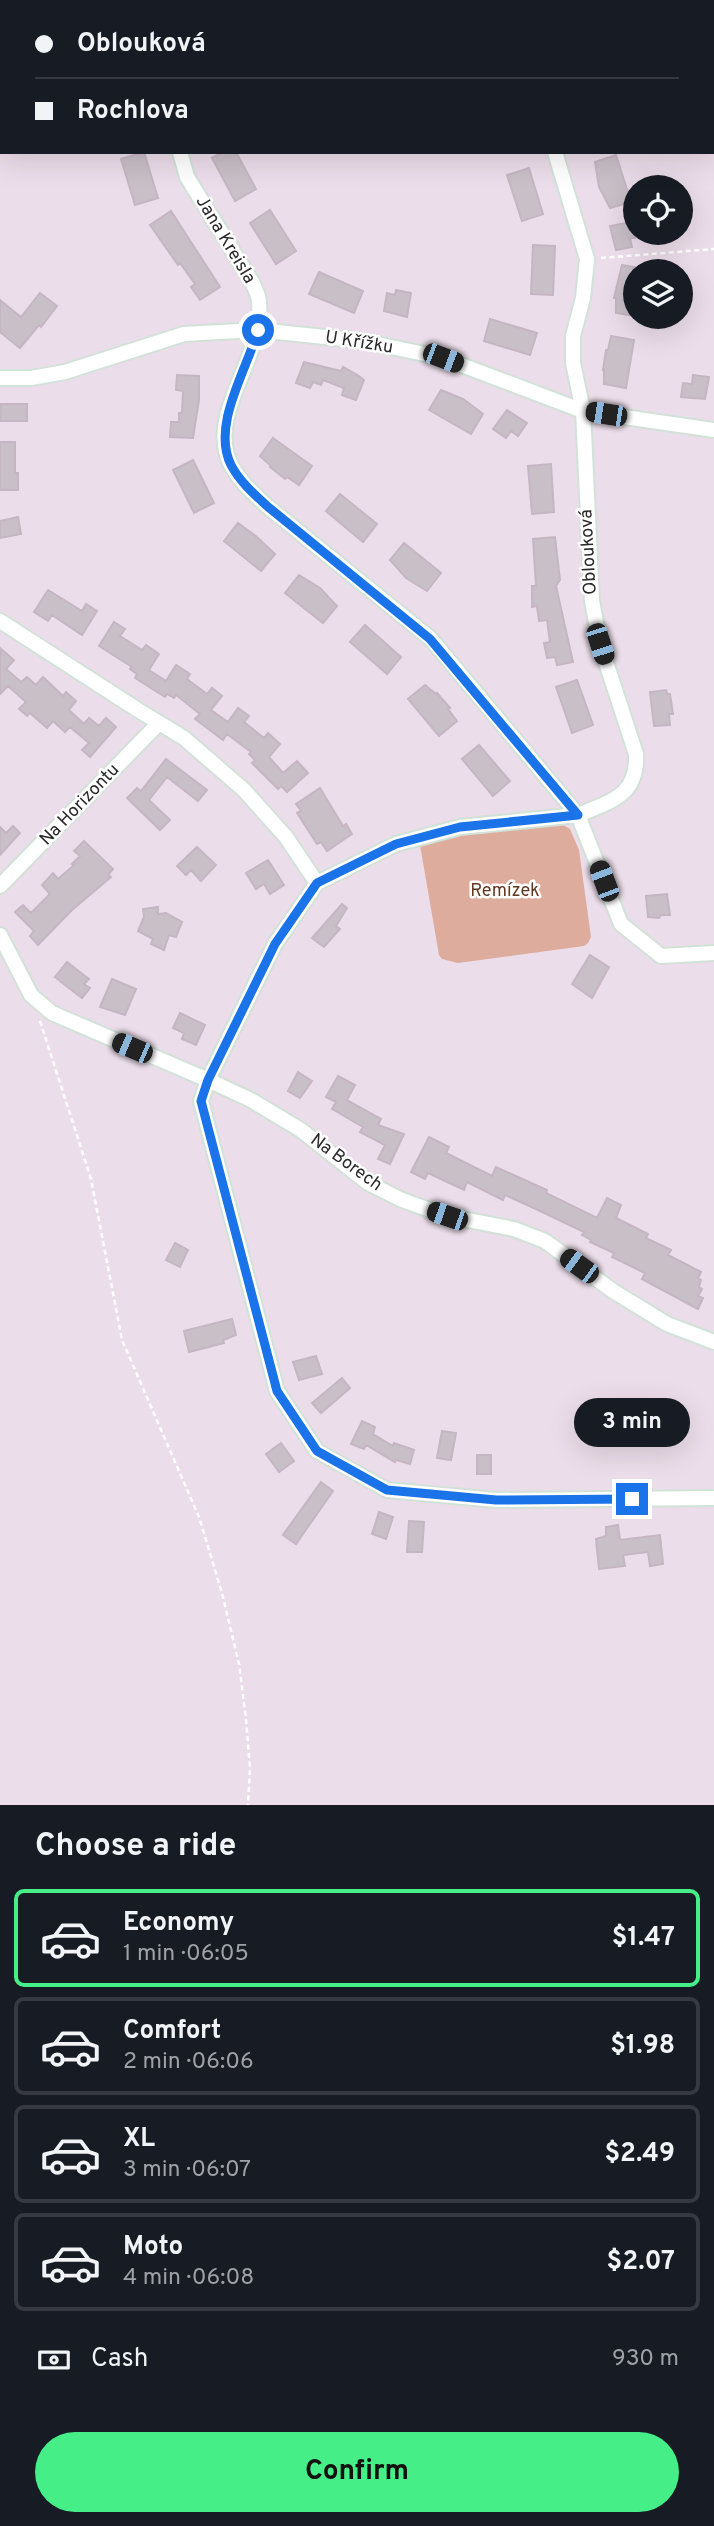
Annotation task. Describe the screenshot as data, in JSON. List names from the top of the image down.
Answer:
{
  "streets": {
    "street": [
      "Jana Kreisla",
      "U Křížku",
      "Oblouková",
      "Na Horizontu",
      "Na Borech"
    ]
  },
  "crossings": [
    ["Jana Kreisla", "U Křížku"],
    ["U Křížku", "Oblouková"]
  ],
  "parks": ["Remízek"],
  "page": {
    "banner": ["Oblouková", "Rochlova"],
    "bubble": "3 min",
    "heading": "Choose a ride",
    "list": [
      {
        "name": "Economy",
        "note": "1 min · 06:05",
        "value": "$1.47"
      },
      {
        "name": "Comfort",
        "note": "2 min · 06:06",
        "value": "$1.98"
      },
      {
        "name": "XL",
        "note": "3 min · 06:07",
        "value": "$2.49"
      },
      {
        "name": "Moto",
        "note": "4 min · 06:08",
        "value": "$2.07"
      }
    ],
    "pay": ["Cash", "930 m"],
    "buttons": "Confirm"
  }
}
